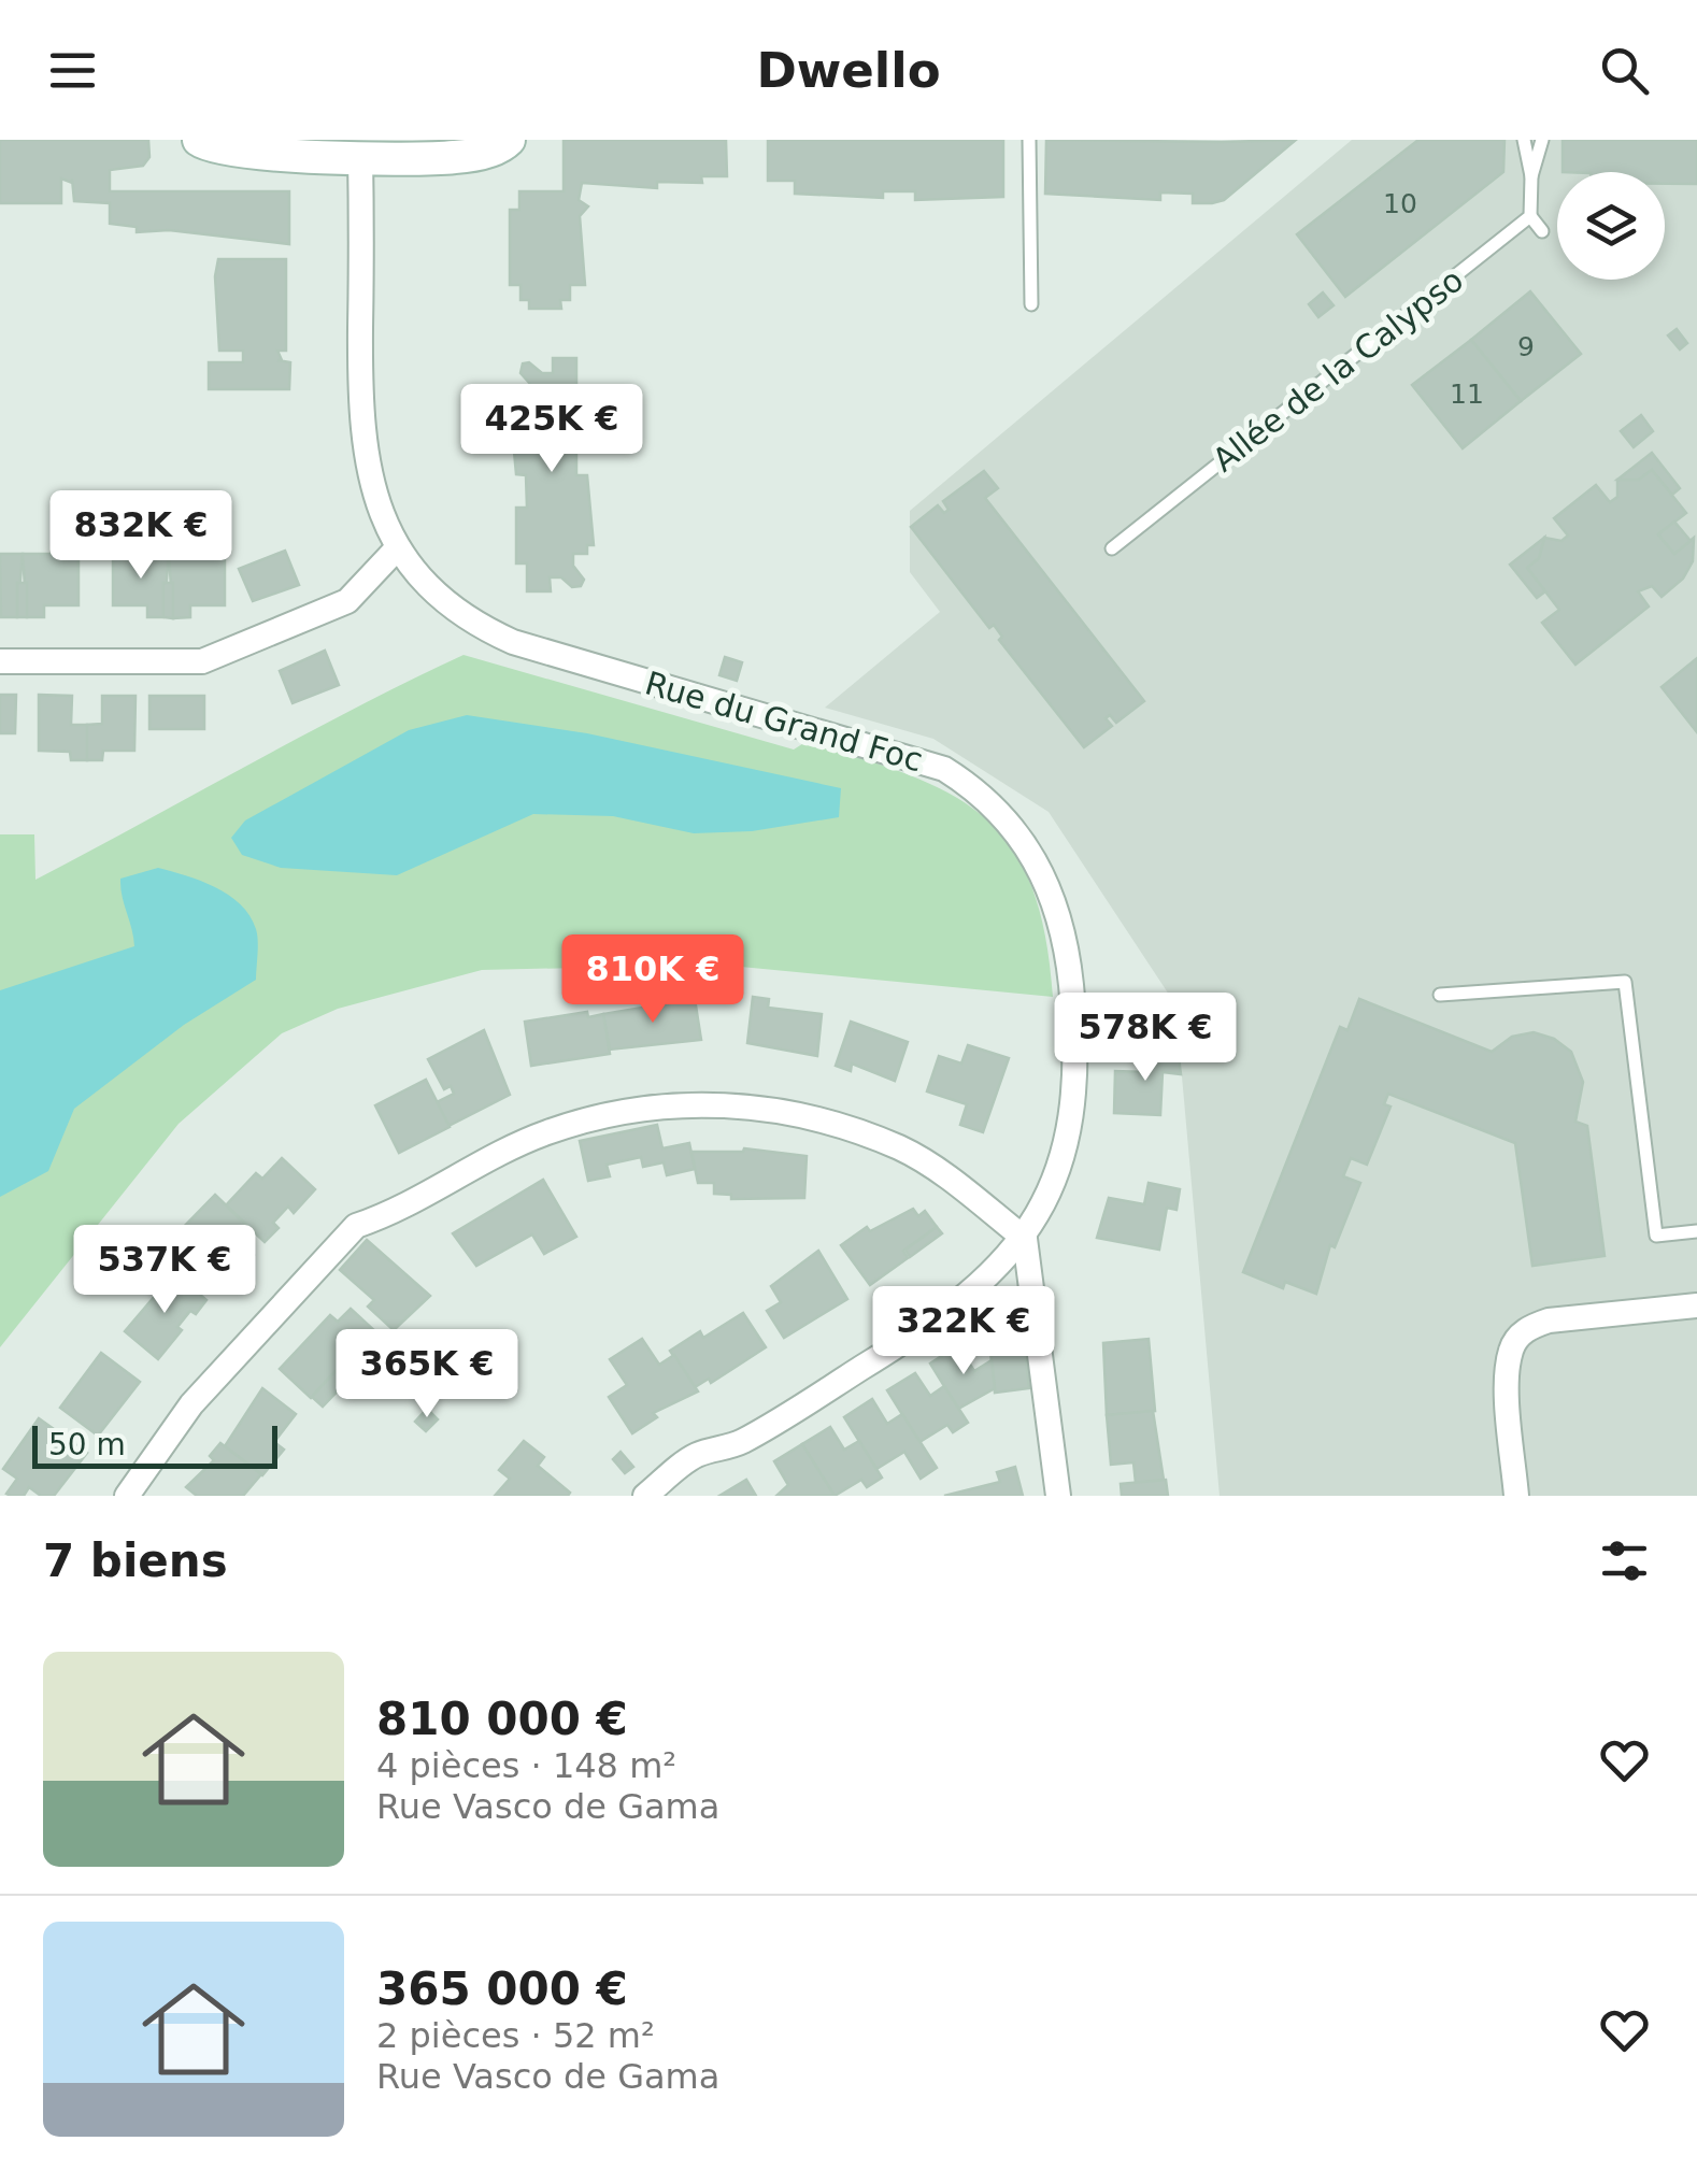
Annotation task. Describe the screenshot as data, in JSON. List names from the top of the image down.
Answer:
{
  "streets": {
    "street": ["Rue du Grand Foc"],
    "lane": ["Allée de la Calypso"]
  },
  "house_numbers": ["10", "9", "11"],
  "scale_bar": "50 m",
  "page": {
    "header": "Dwello",
    "price": [
      "425K €",
      "832K €",
      "810K €",
      "578K €",
      "537K €",
      "322K €",
      "365K €"
    ],
    "scale": "50 m",
    "heading": "7 biens",
    "list": [
      {
        "name": "810 000 €",
        "note": "4 pièces · 148 m² · Rue Vasco de Gama"
      },
      {
        "name": "365 000 €",
        "note": "2 pièces · 52 m² · Rue Vasco de Gama"
      }
    ]
  }
}
